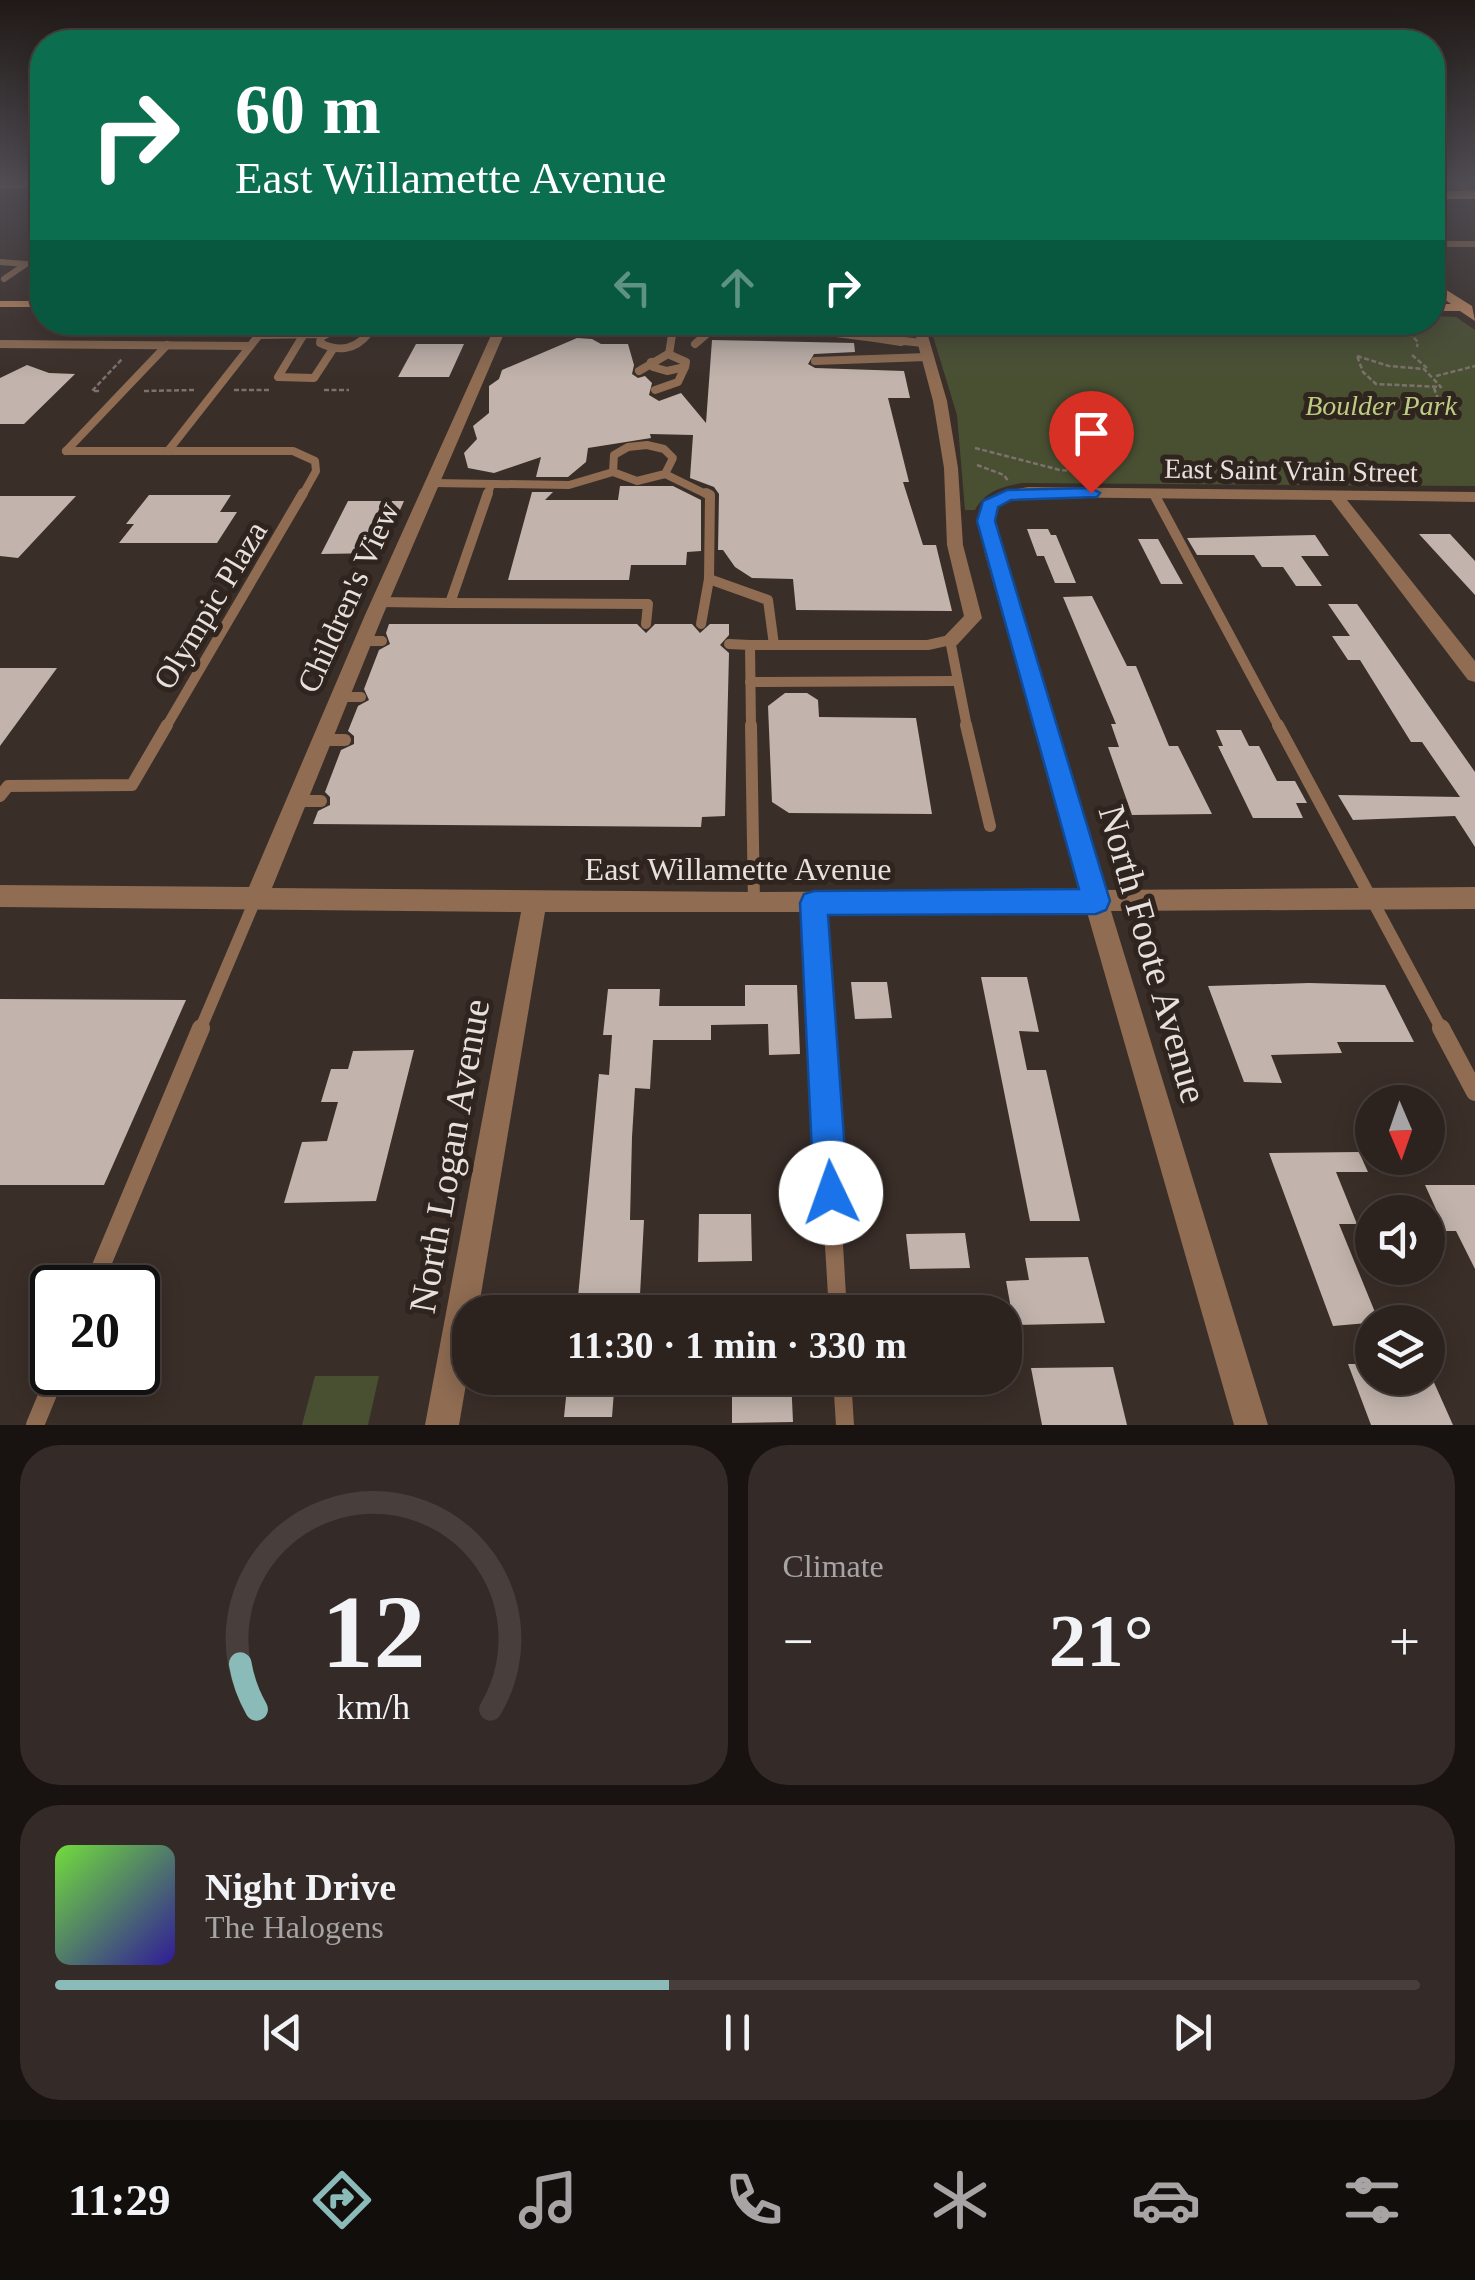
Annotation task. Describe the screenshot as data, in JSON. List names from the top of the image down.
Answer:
{
  "streets": {
    "street": [
      "East Saint Vrain Street",
      "Children's View",
      "East Willamette Avenue",
      "North Foote Avenue",
      "North Logan Avenue"
    ],
    "lane": ["Olympic Plaza"]
  },
  "crossings": [
    ["East Saint Vrain Street", "North Foote Avenue"],
    ["Children's View", "East Willamette Avenue"],
    ["East Willamette Avenue", "North Foote Avenue"],
    ["East Willamette Avenue", "North Logan Avenue"]
  ],
  "parks": ["Boulder Park"],
  "north": "bottom",
  "page": {
    "turn": ["60 m", "East Willamette Avenue"],
    "limit": "20",
    "trip": "11:30 · 1 min · 330 m",
    "tile": "Climate",
    "heat": ["−", "21°", "+"],
    "song": ["Night Drive", "The Halogens"],
    "tabs": "11:29",
    "gauge": ["12", "km/h"]
  }
}
